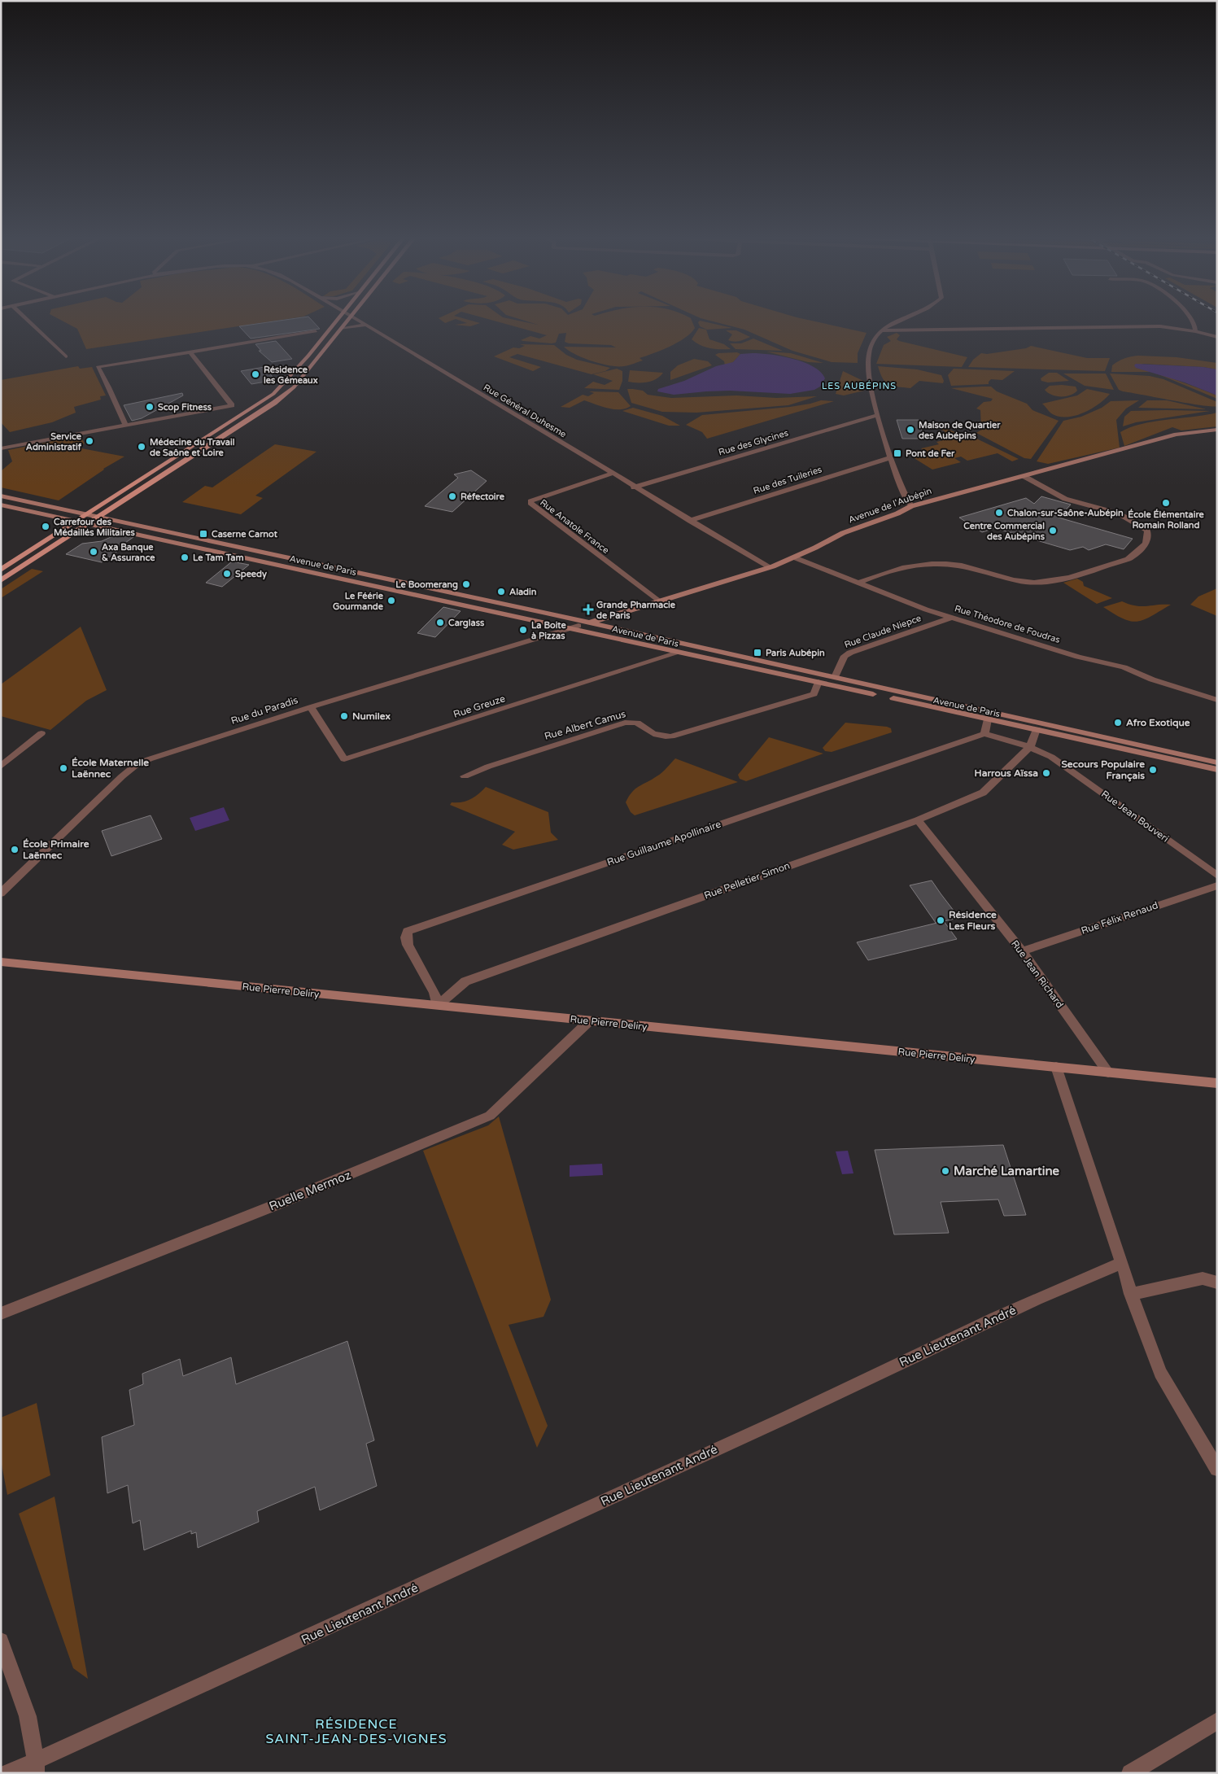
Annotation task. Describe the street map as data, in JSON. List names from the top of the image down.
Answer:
{
  "streets": {
    "main road": ["Avenue de l'Aubépin", "Avenue de Paris", "Rue Pierre Deliry"],
    "street": [
      "Rue Général Duhesme",
      "Rue des Glycines",
      "Rue des Tuileries",
      "Rue Anatole France",
      "Rue Théodore de Foudras",
      "Rue Claude Niepce",
      "Rue Greuze",
      "Rue du Paradis",
      "Rue Albert Camus",
      "Rue Jean Bouveri",
      "Rue Guillaume Apollinaire",
      "Rue Pelletier Simon",
      "Rue Félix Renaud",
      "Rue Jean Richard",
      "Ruelle Mermoz",
      "Rue Lieutenant André"
    ]
  },
  "crossings": [
    ["Rue Général Duhesme", "Rue des Glycines"],
    ["Rue Général Duhesme", "Rue des Tuileries"],
    ["Rue Général Duhesme", "Avenue de l'Aubépin"],
    ["Rue Général Duhesme", "Rue Anatole France"],
    ["Avenue de l'Aubépin", "Rue Anatole France"],
    ["Avenue de l'Aubépin", "Avenue de Paris"],
    ["Avenue de l'Aubépin", "Rue Théodore de Foudras"],
    ["Avenue de l'Aubépin", "Rue du Paradis"],
    ["Avenue de Paris", "Rue Claude Niepce"],
    ["Avenue de Paris", "Rue Greuze"],
    ["Avenue de Paris", "Rue du Paradis"],
    ["Avenue de Paris", "Rue Albert Camus"],
    ["Avenue de Paris", "Rue Pelletier Simon"],
    ["Rue Théodore de Foudras", "Rue Claude Niepce"],
    ["Rue Greuze", "Rue du Paradis"],
    ["Rue Jean Bouveri", "Rue Guillaume Apollinaire"],
    ["Rue Jean Bouveri", "Rue Pelletier Simon"],
    ["Rue Guillaume Apollinaire", "Rue Pelletier Simon"],
    ["Rue Guillaume Apollinaire", "Rue Pierre Deliry"],
    ["Rue Pelletier Simon", "Rue Jean Richard"],
    ["Rue Pelletier Simon", "Rue Pierre Deliry"],
    ["Rue Félix Renaud", "Rue Jean Richard"],
    ["Rue Jean Richard", "Rue Pierre Deliry"],
    ["Rue Pierre Deliry", "Ruelle Mermoz"]
  ],
  "districts": ["LES AUBÉPINS", "RÉSIDENCE SAINT-JEAN-DES-VIGNES"],
  "places": {
    "other": [
      "Résidence les Gémeaux",
      "Scop Fitness",
      "Maison de Quartier des Aubépins",
      "Service Administratif",
      "Médecine du Travail de Saône et Loire",
      "Réfectoire",
      "École Élémentaire Romain Rolland",
      "Chalon-sur-Saône-Aubépin",
      "Carrefour des Médaillés Militaires",
      "Centre Commercial des Aubépins",
      "Axa Banque & Assurance",
      "Le Tam Tam",
      "Speedy",
      "Le Boomerang",
      "Aladin",
      "Le Féérie Gourmande",
      "Carglass",
      "La Boite à Pizzas",
      "Numilex",
      "Afro Exotique",
      "École Maternelle Laënnec",
      "Secours Populaire Français",
      "Harrous Aïssa",
      "École Primaire Laënnec",
      "Résidence Les Fleurs",
      "Marché Lamartine"
    ],
    "transit": ["Pont de Fer", "Caserne Carnot", "Paris Aubépin"],
    "health": ["Grande Pharmacie de Paris"]
  }
}
